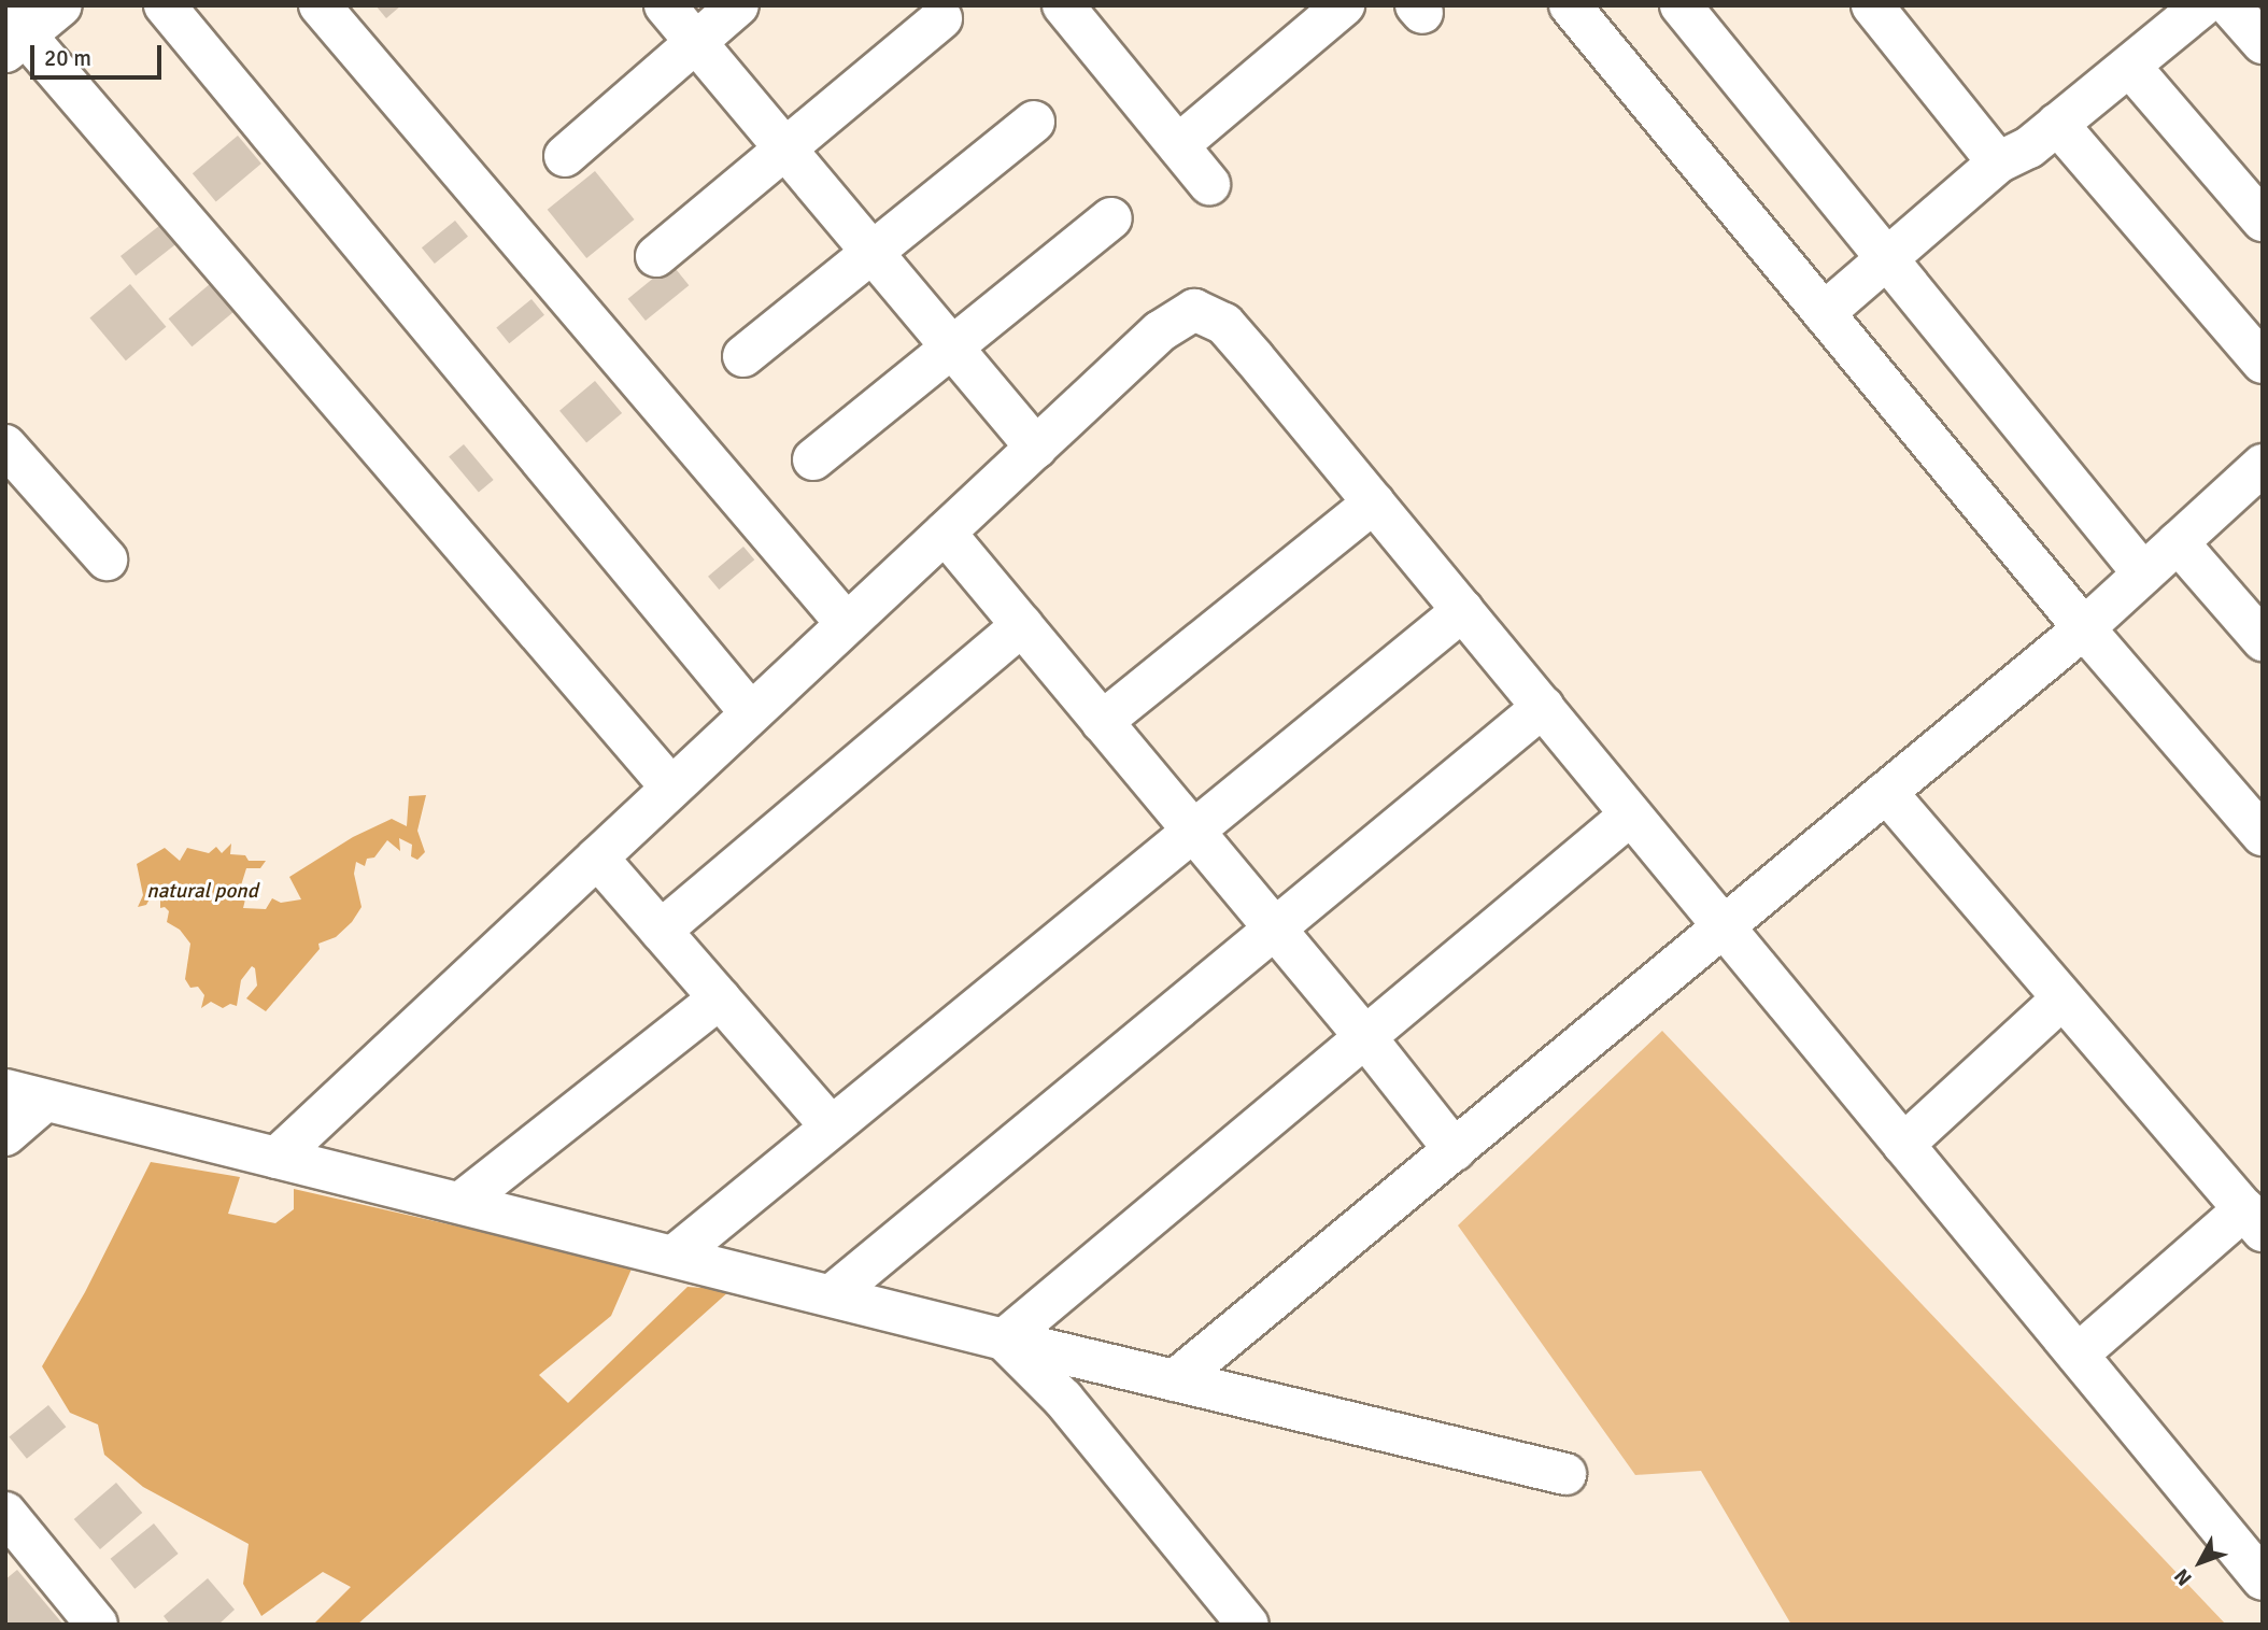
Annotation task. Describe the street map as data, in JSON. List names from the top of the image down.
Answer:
{
  "water": ["natural pond"],
  "scale_bar": "20 m",
  "north": "bottom left"
}
